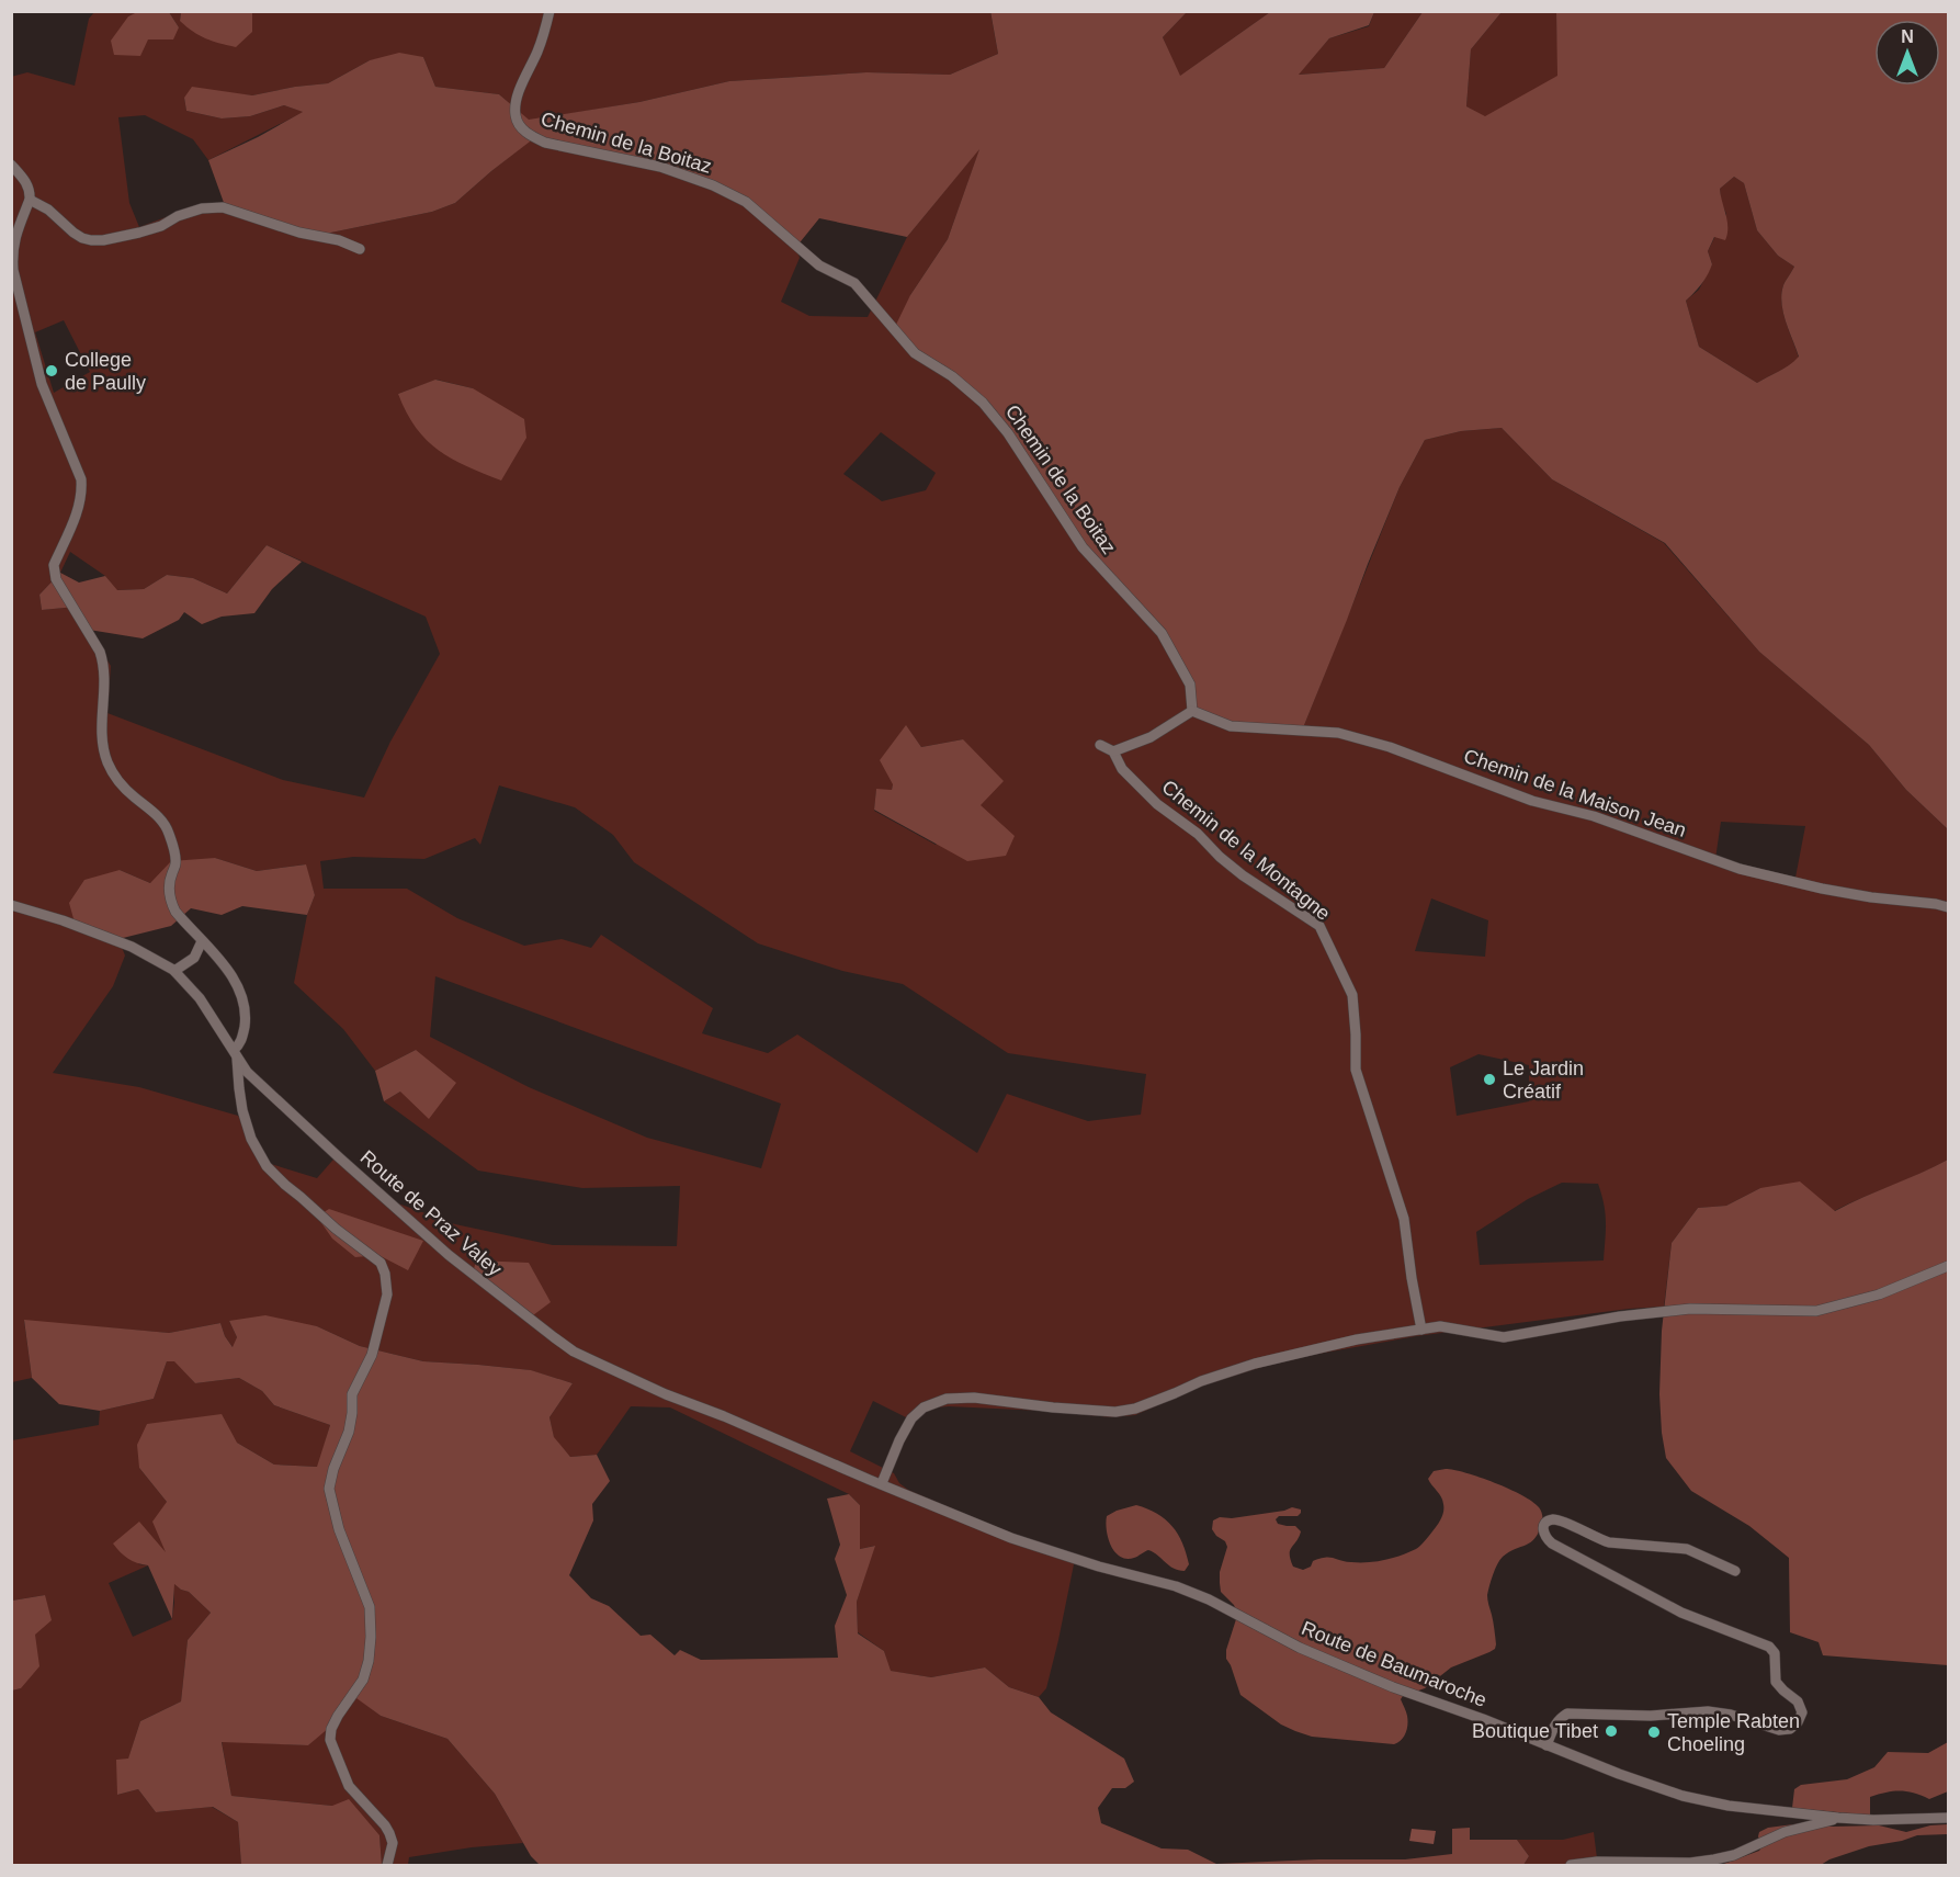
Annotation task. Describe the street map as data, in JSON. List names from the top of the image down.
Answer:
{
  "streets": {
    "street": [
      "Chemin de la Boitaz",
      "Chemin de la Maison Jean",
      "Chemin de la Montagne",
      "Route de Praz Valey",
      "Route de Baumaroche"
    ]
  },
  "crossings": [
    ["Chemin de la Boitaz", "Chemin de la Maison Jean"],
    ["Route de Praz Valey", "Route de Baumaroche"]
  ],
  "places": [
    "College de Paully",
    "Le Jardin Créatif",
    "Boutique Tibet",
    "Temple Rabten Choeling"
  ],
  "north": "top"
}
